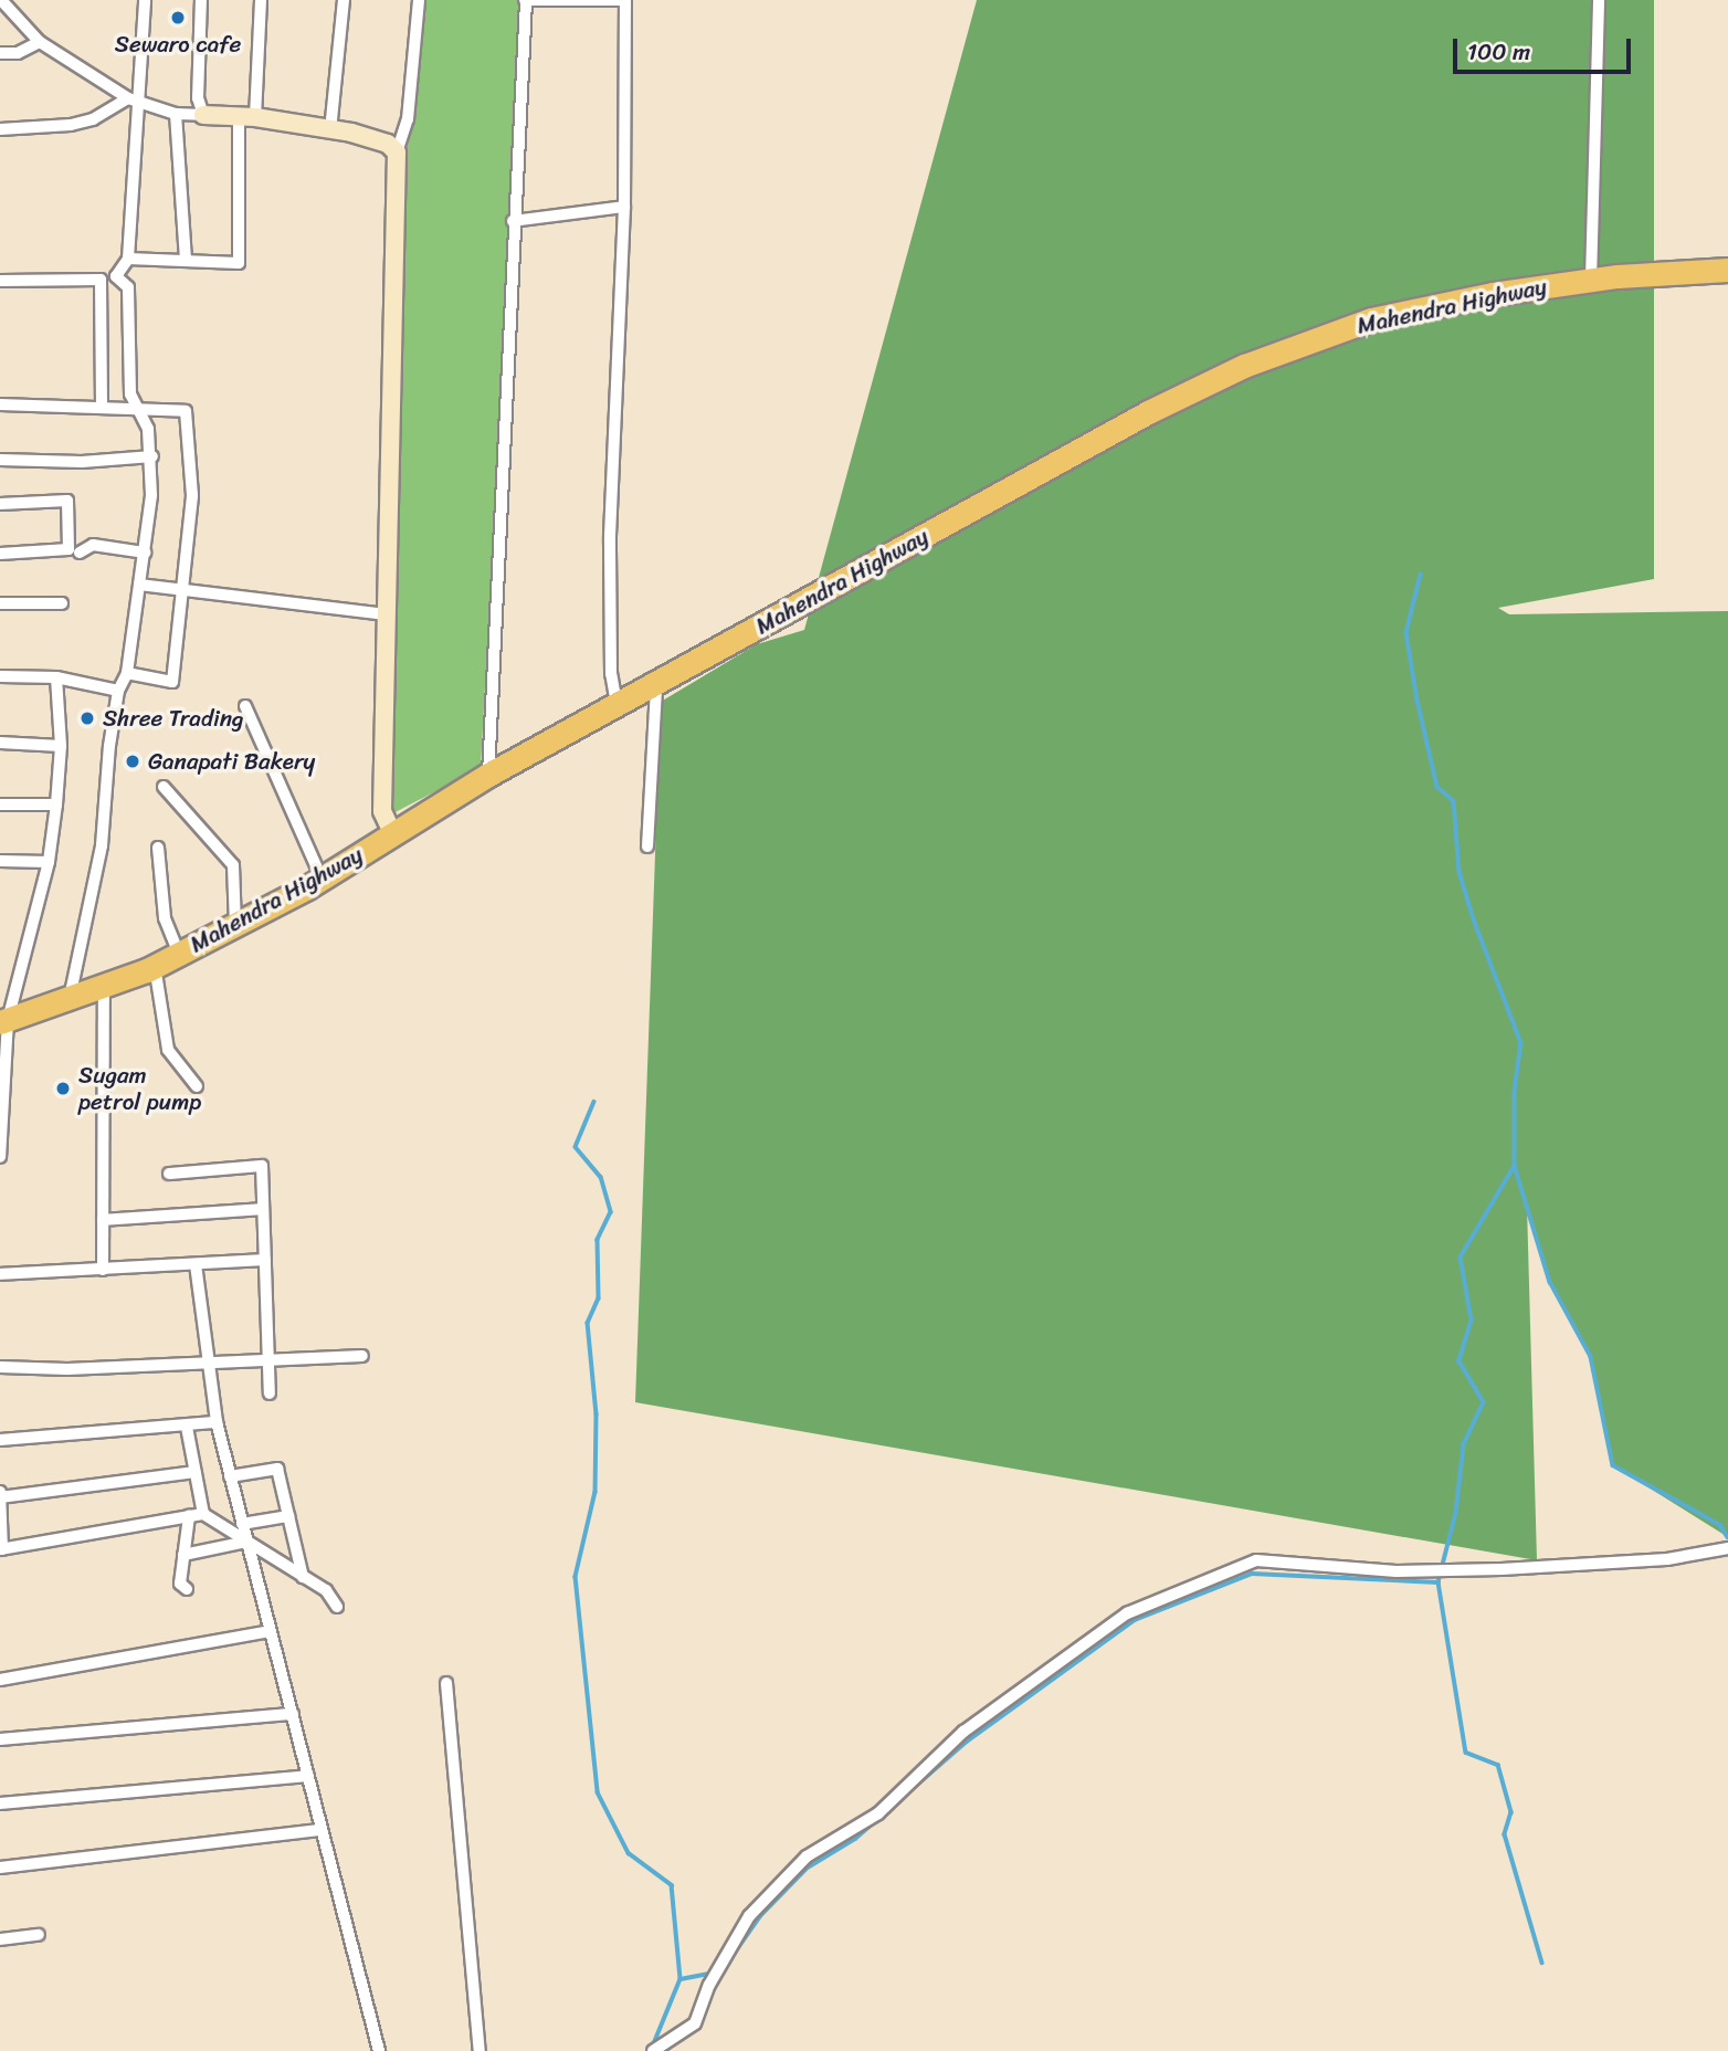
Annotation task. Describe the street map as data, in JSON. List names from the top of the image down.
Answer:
{
  "streets": {
    "highway": ["Mahendra Highway"]
  },
  "places": [
    "Sewaro cafe",
    "Shree Trading",
    "Ganapati Bakery",
    "Sugam petrol pump"
  ],
  "scale_bar": "100 m"
}
